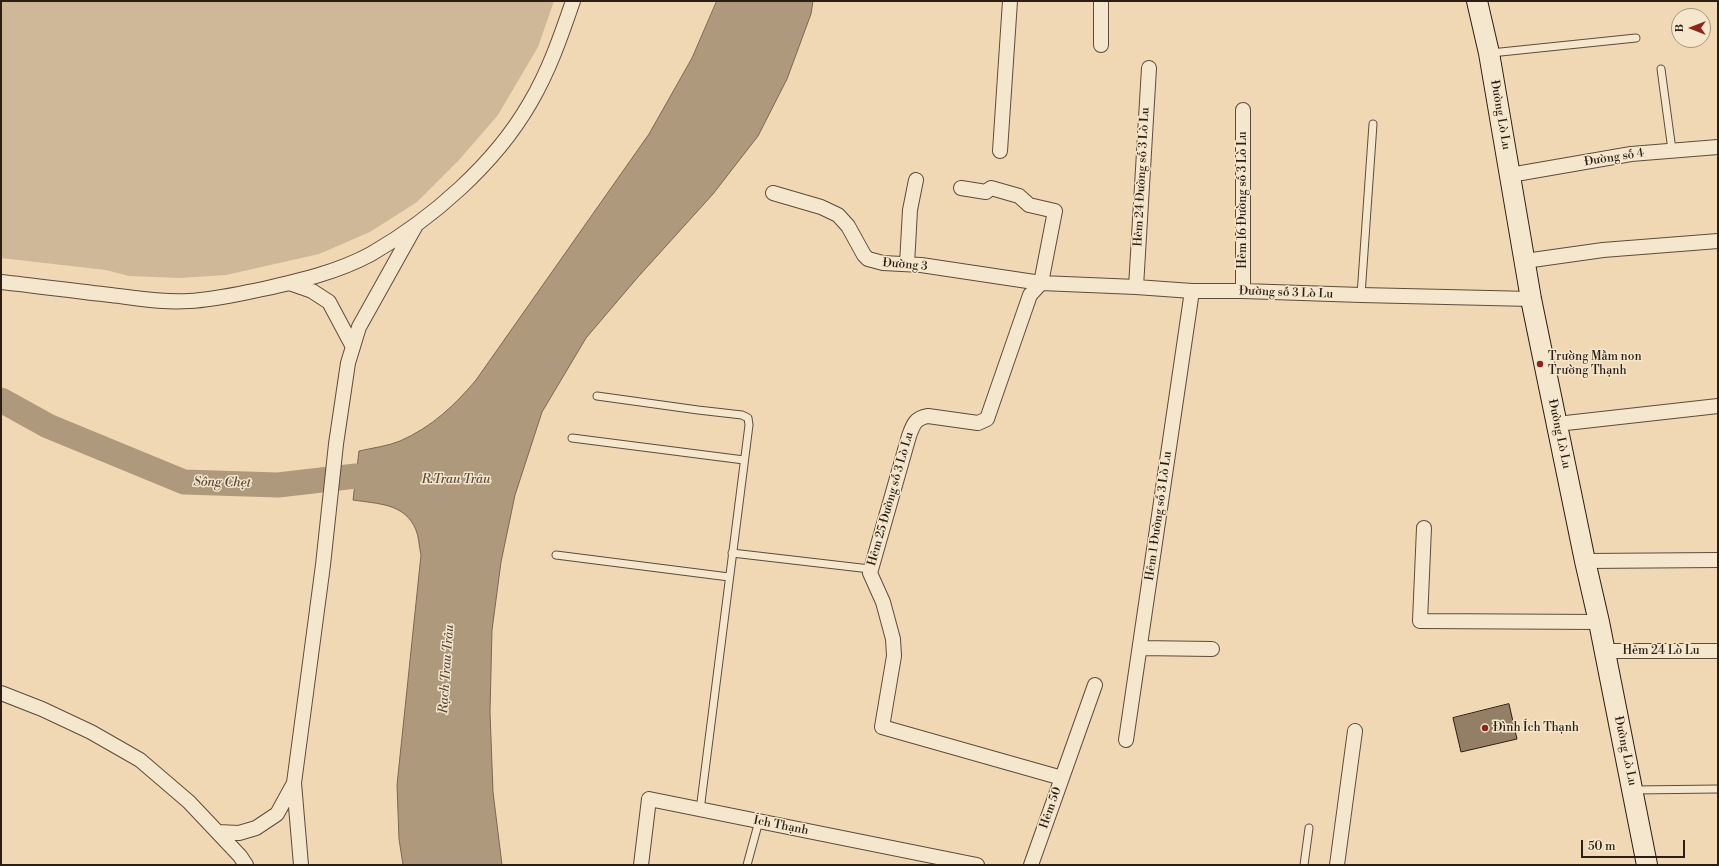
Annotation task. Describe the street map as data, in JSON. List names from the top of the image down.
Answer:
{
  "streets": {
    "street": [
      "Đường Lò Lu",
      "Đường số 4",
      "Hẻm 24 Đường số 3 Lò Lu",
      "Hẻm 16 Đường số 3 Lò Lu",
      "Đường 3",
      "Đường số 3 Lò Lu",
      "Hẻm 25 Đường số 3 Lò Lu",
      "Hẻm 1 Đường số 3 Lò Lu",
      "Hẻm 24 Lò Lu",
      "Hẻm 50",
      "Ích Thạnh"
    ]
  },
  "crossings": [
    ["Đường Lò Lu", "Đường số 4"],
    ["Đường Lò Lu", "Đường số 3 Lò Lu"],
    ["Đường Lò Lu", "Hẻm 24 Lò Lu"],
    ["Hẻm 24 Đường số 3 Lò Lu", "Đường số 3 Lò Lu"],
    ["Hẻm 16 Đường số 3 Lò Lu", "Đường số 3 Lò Lu"],
    ["Đường 3", "Đường số 3 Lò Lu"],
    ["Đường 3", "Hẻm 25 Đường số 3 Lò Lu"],
    ["Đường số 3 Lò Lu", "Hẻm 25 Đường số 3 Lò Lu"],
    ["Đường số 3 Lò Lu", "Hẻm 1 Đường số 3 Lò Lu"],
    ["Hẻm 25 Đường số 3 Lò Lu", "Hẻm 50"]
  ],
  "water": ["R.Trau Trảu", "Sông Chẹt", "Rạch Trau Trảu"],
  "places": ["Trường Mầm non Trường Thạnh", "Đình Ích Thạnh"],
  "scale_bar": "50 m",
  "north": "left"
}
